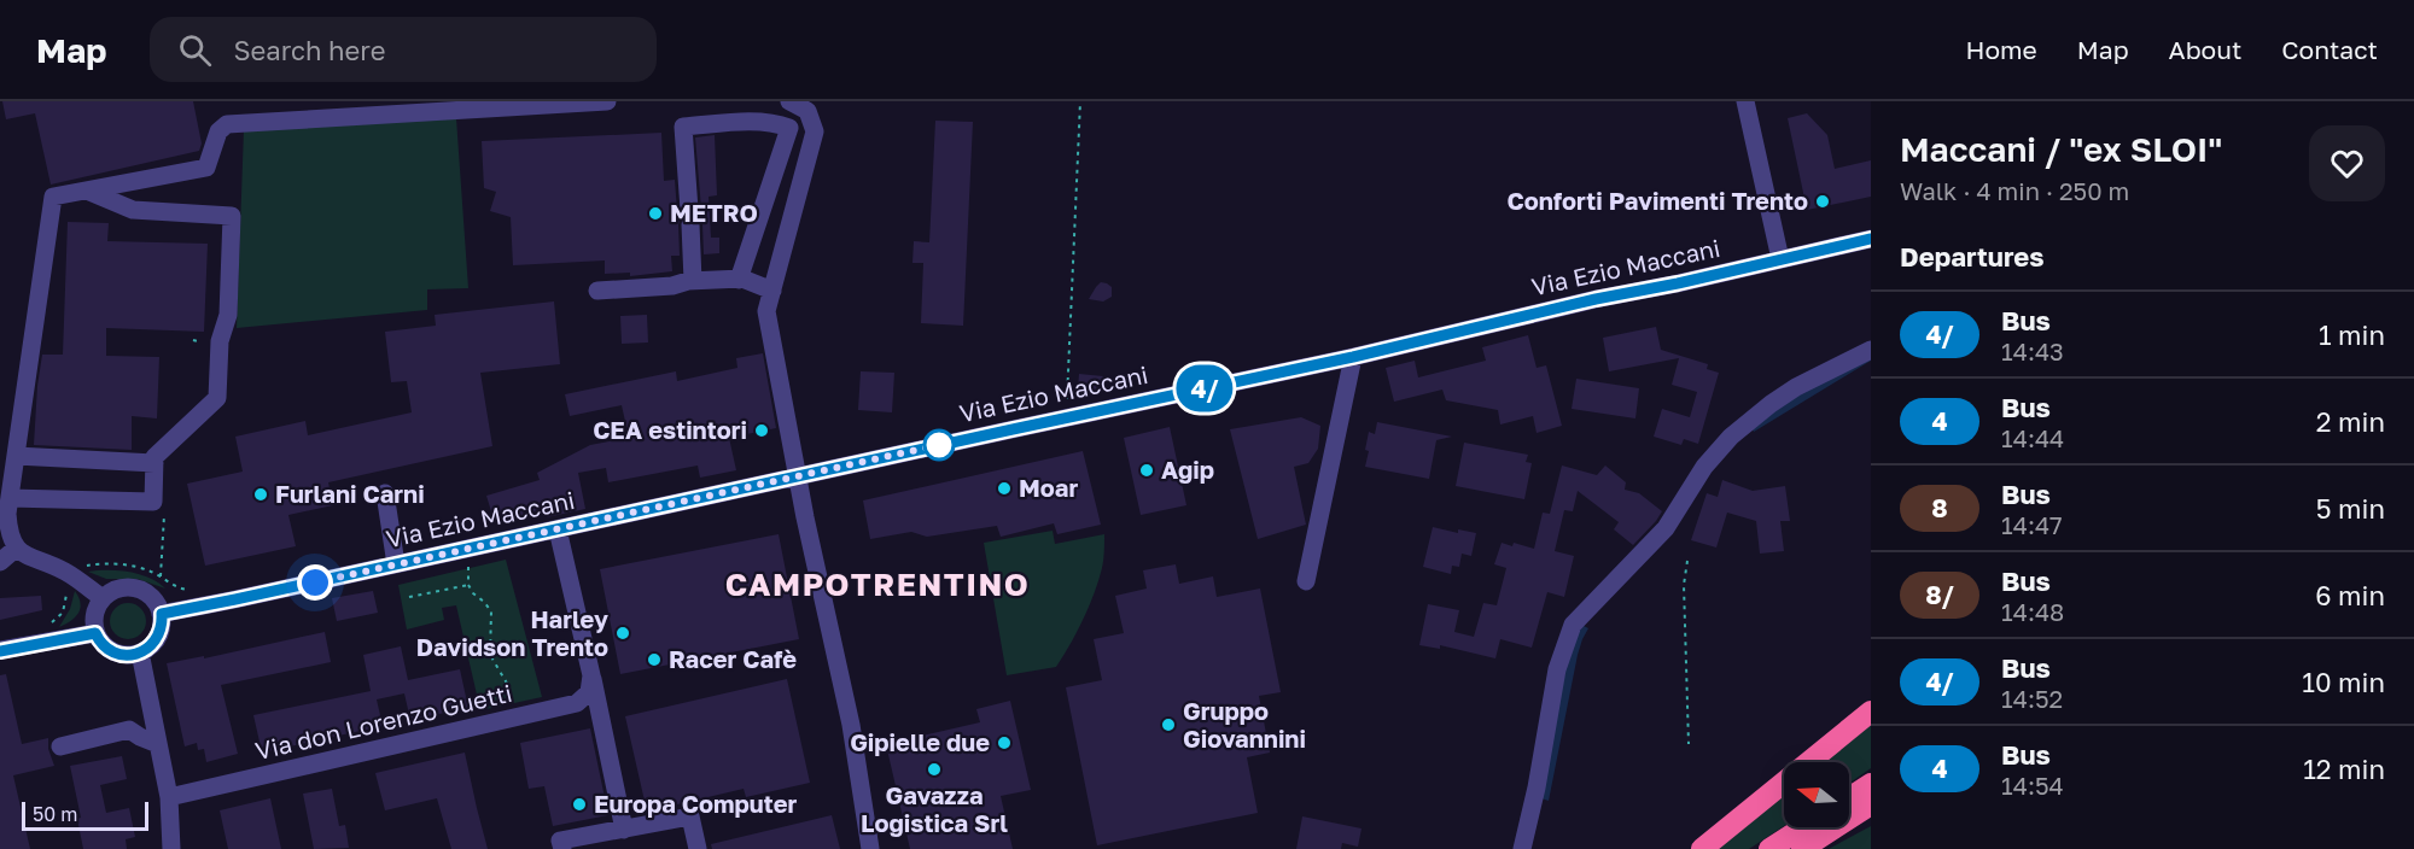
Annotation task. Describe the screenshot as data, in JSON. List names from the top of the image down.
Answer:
{
  "streets": {
    "street": ["Via Ezio Maccani", "Via don Lorenzo Guetti"]
  },
  "districts": ["CAMPOTRENTINO"],
  "places": [
    "Conforti Pavimenti Trento",
    "METRO",
    "CEA estintori",
    "Agip",
    "Moar",
    "Furlani Carni",
    "Harley Davidson Trento",
    "Racer Cafè",
    "Gruppo Giovannini",
    "Gipielle due",
    "Gavazza Logistica Srl",
    "Europa Computer"
  ],
  "lines": ["bus line 4/"],
  "scale_bar": "50 m",
  "north": "left",
  "page": {
    "header": "Map",
    "search": "Search here",
    "nav": [
      "Home",
      "Map",
      "About",
      "Contact"
    ],
    "on_map": "4/",
    "heading": [
      ["Maccani / \"ex SLOI\"", "Walk · 4 min · 250 m"],
      "Departures"
    ],
    "list": [
      {
        "mark": "4/",
        "name": "Bus",
        "note": "14:43",
        "value": "1 min"
      },
      {
        "mark": "4",
        "name": "Bus",
        "note": "14:44",
        "value": "2 min"
      },
      {
        "mark": "8",
        "name": "Bus",
        "note": "14:47",
        "value": "5 min"
      },
      {
        "mark": "8/",
        "name": "Bus",
        "note": "14:48",
        "value": "6 min"
      },
      {
        "mark": "4/",
        "name": "Bus",
        "note": "14:52",
        "value": "10 min"
      },
      {
        "mark": "4",
        "name": "Bus",
        "note": "14:54",
        "value": "12 min"
      }
    ],
    "scale": "50 m"
  }
}
